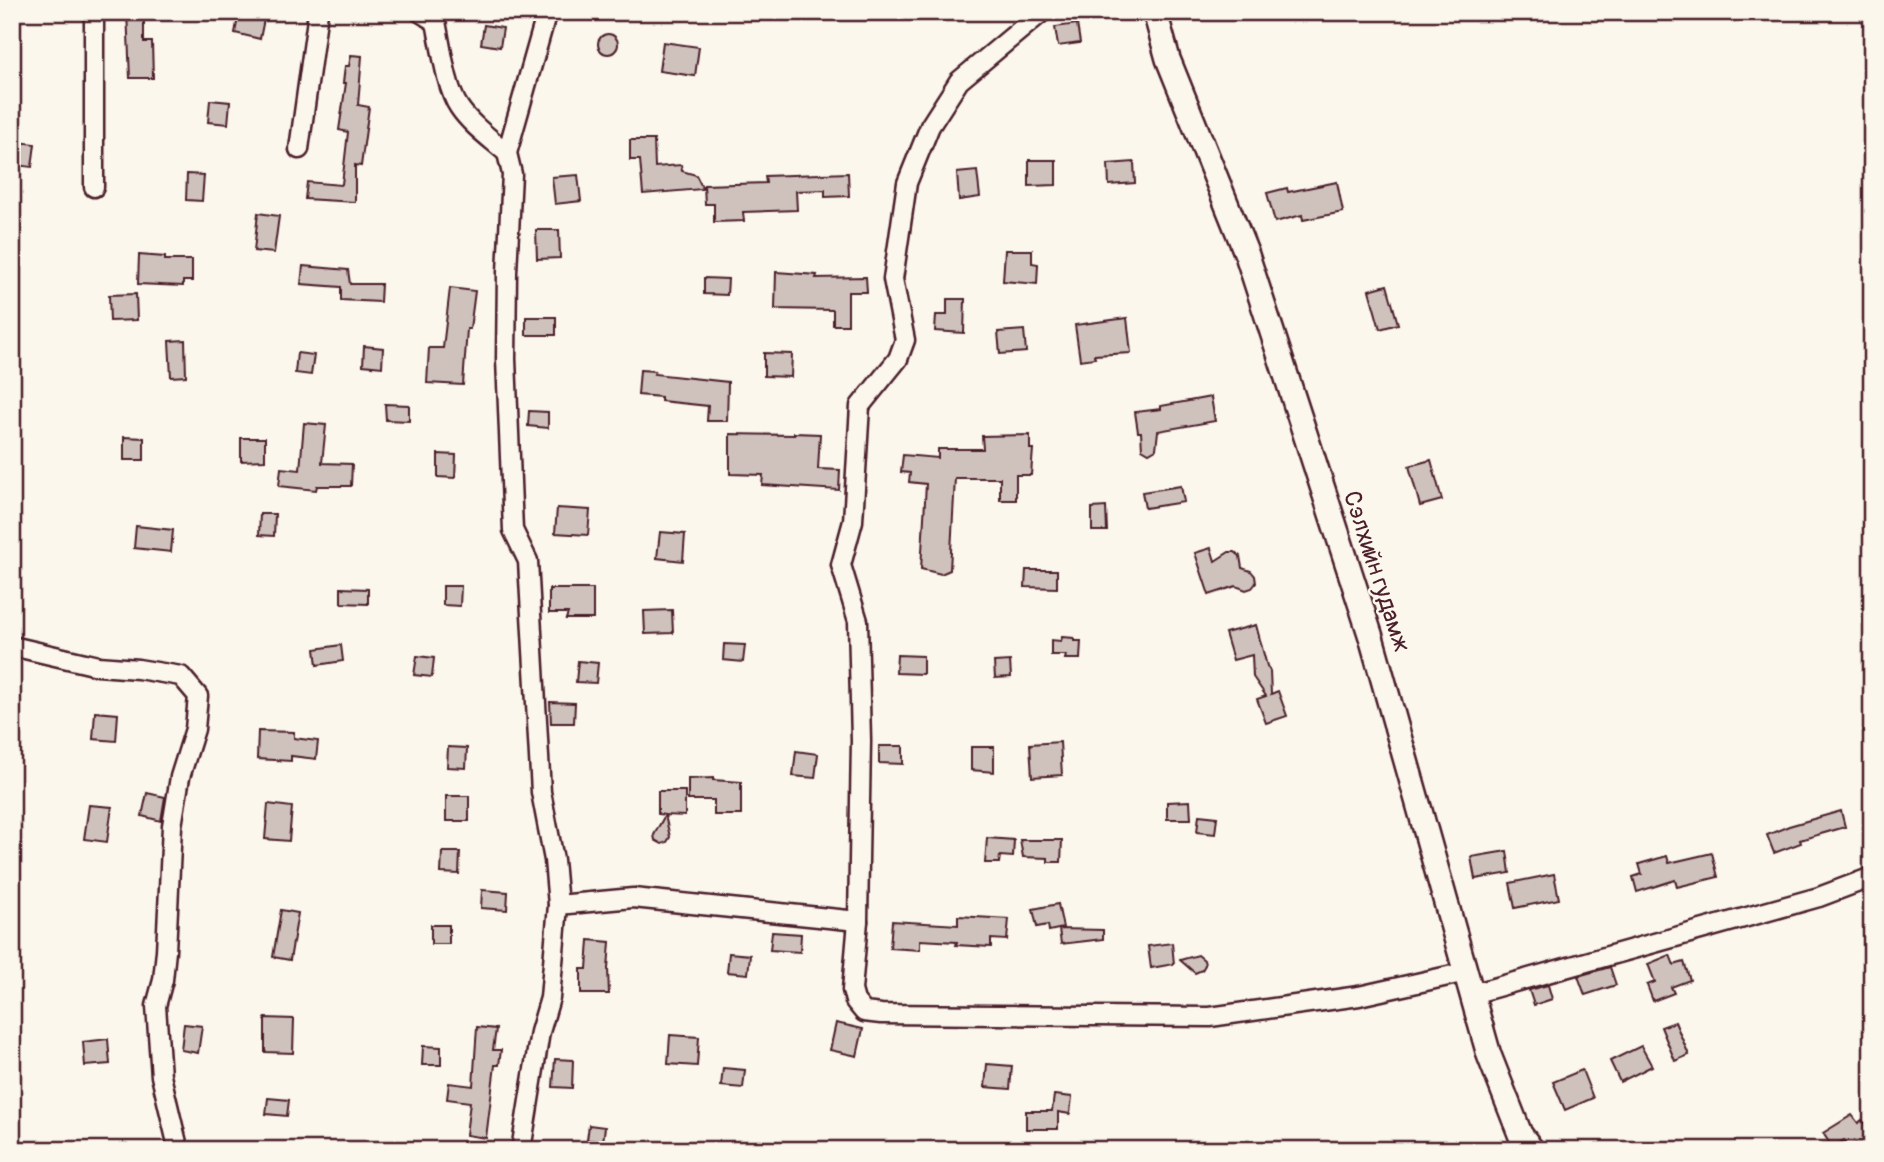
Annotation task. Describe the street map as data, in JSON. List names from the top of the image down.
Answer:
{
  "streets": {
    "main road": ["Сэлхийн гудамж"]
  }
}
